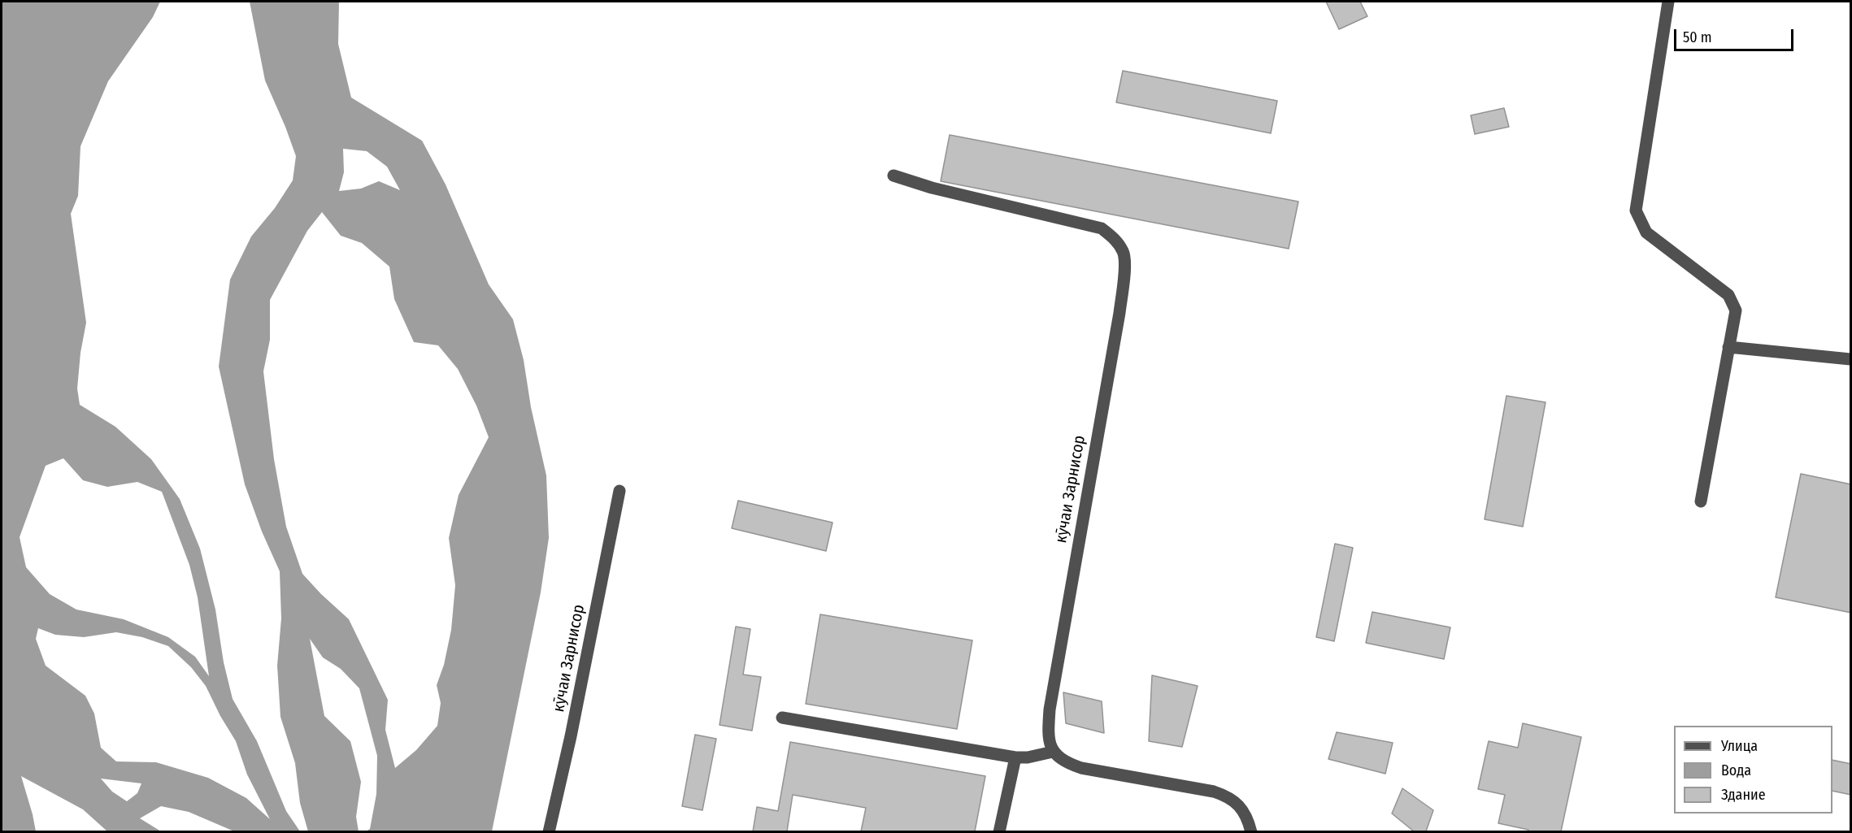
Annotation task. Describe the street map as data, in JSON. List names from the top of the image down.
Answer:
{
  "streets": {
    "lane": ["кӯчаи Зарнисор"]
  },
  "legend": ["Улица", "Вода", "Здание"],
  "scale_bar": "50 m"
}
